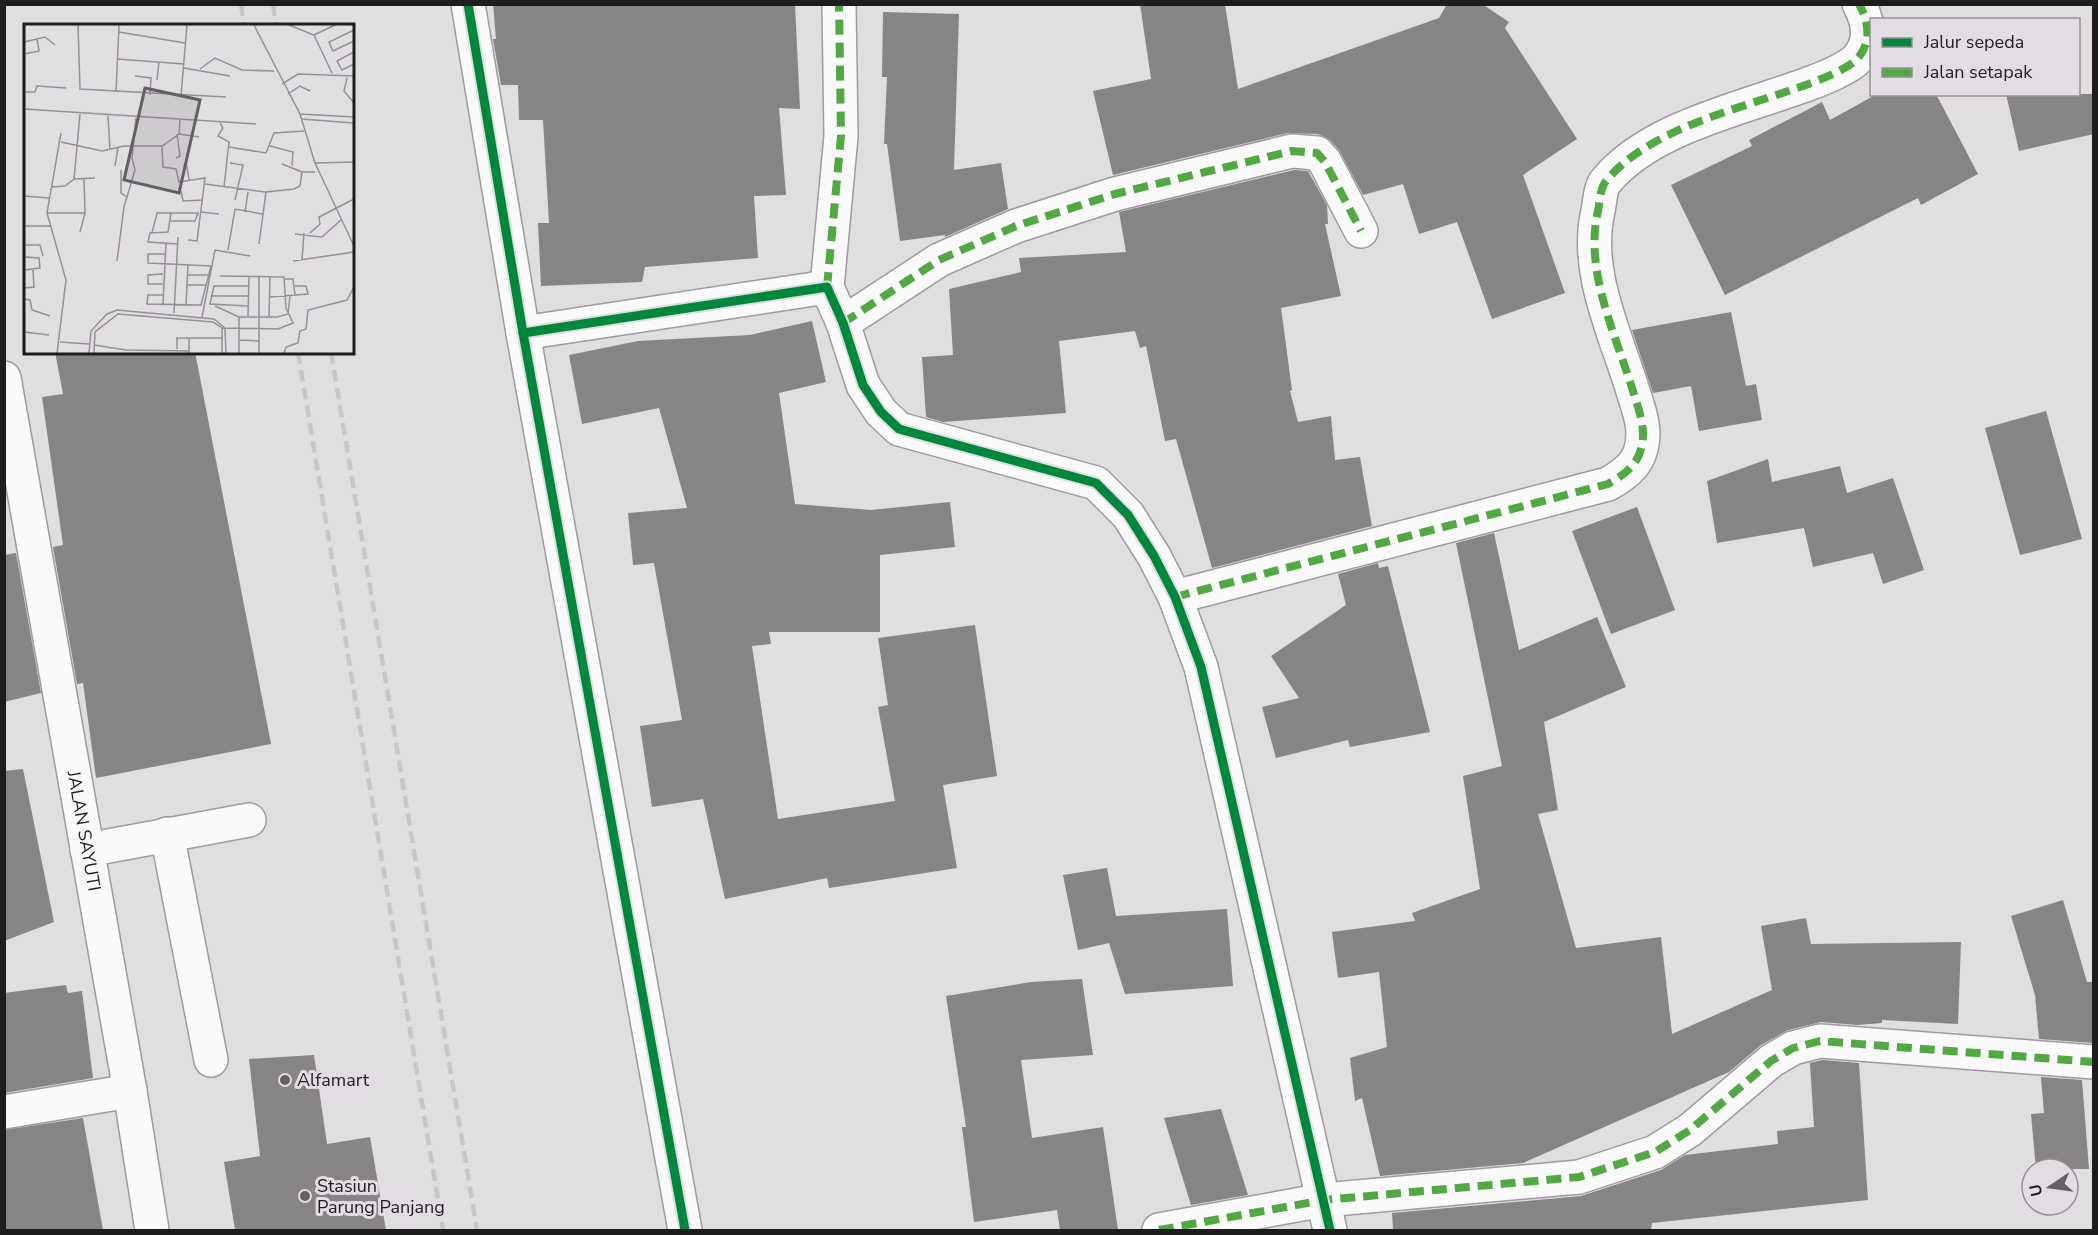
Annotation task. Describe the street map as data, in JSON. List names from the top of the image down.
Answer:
{
  "streets": {
    "street": ["JALAN SAYUTI"]
  },
  "places": ["Alfamart", "Stasiun Parung Panjang"],
  "legend": ["Jalur sepeda", "Jalan setapak"],
  "north": "left"
}
